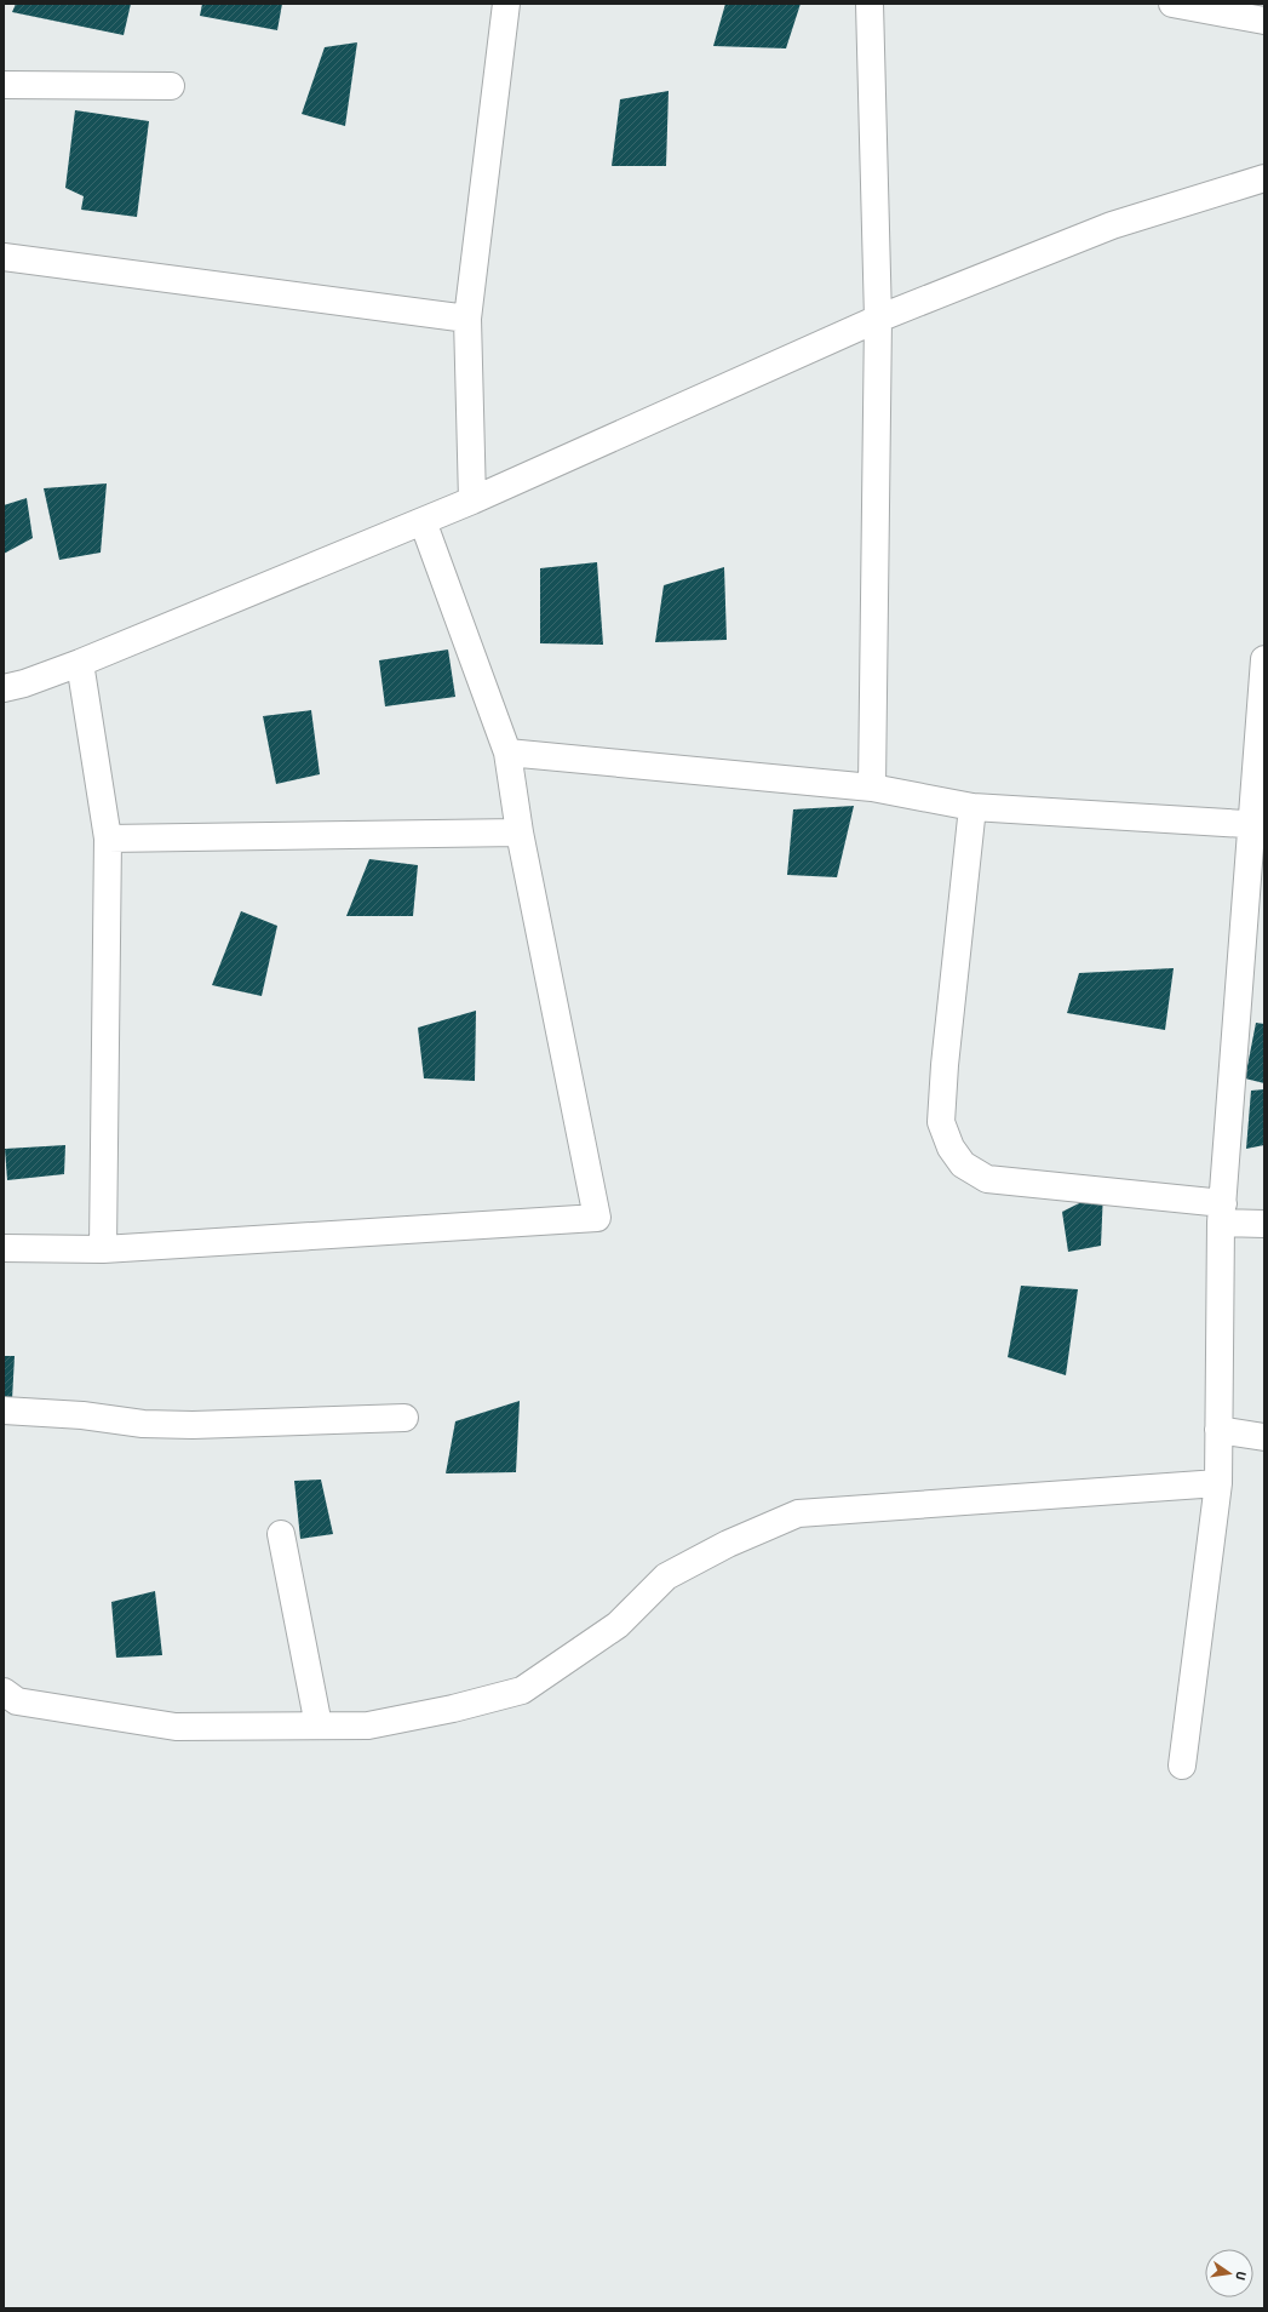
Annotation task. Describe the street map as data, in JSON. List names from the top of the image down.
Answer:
{
  "north": "right"
}
